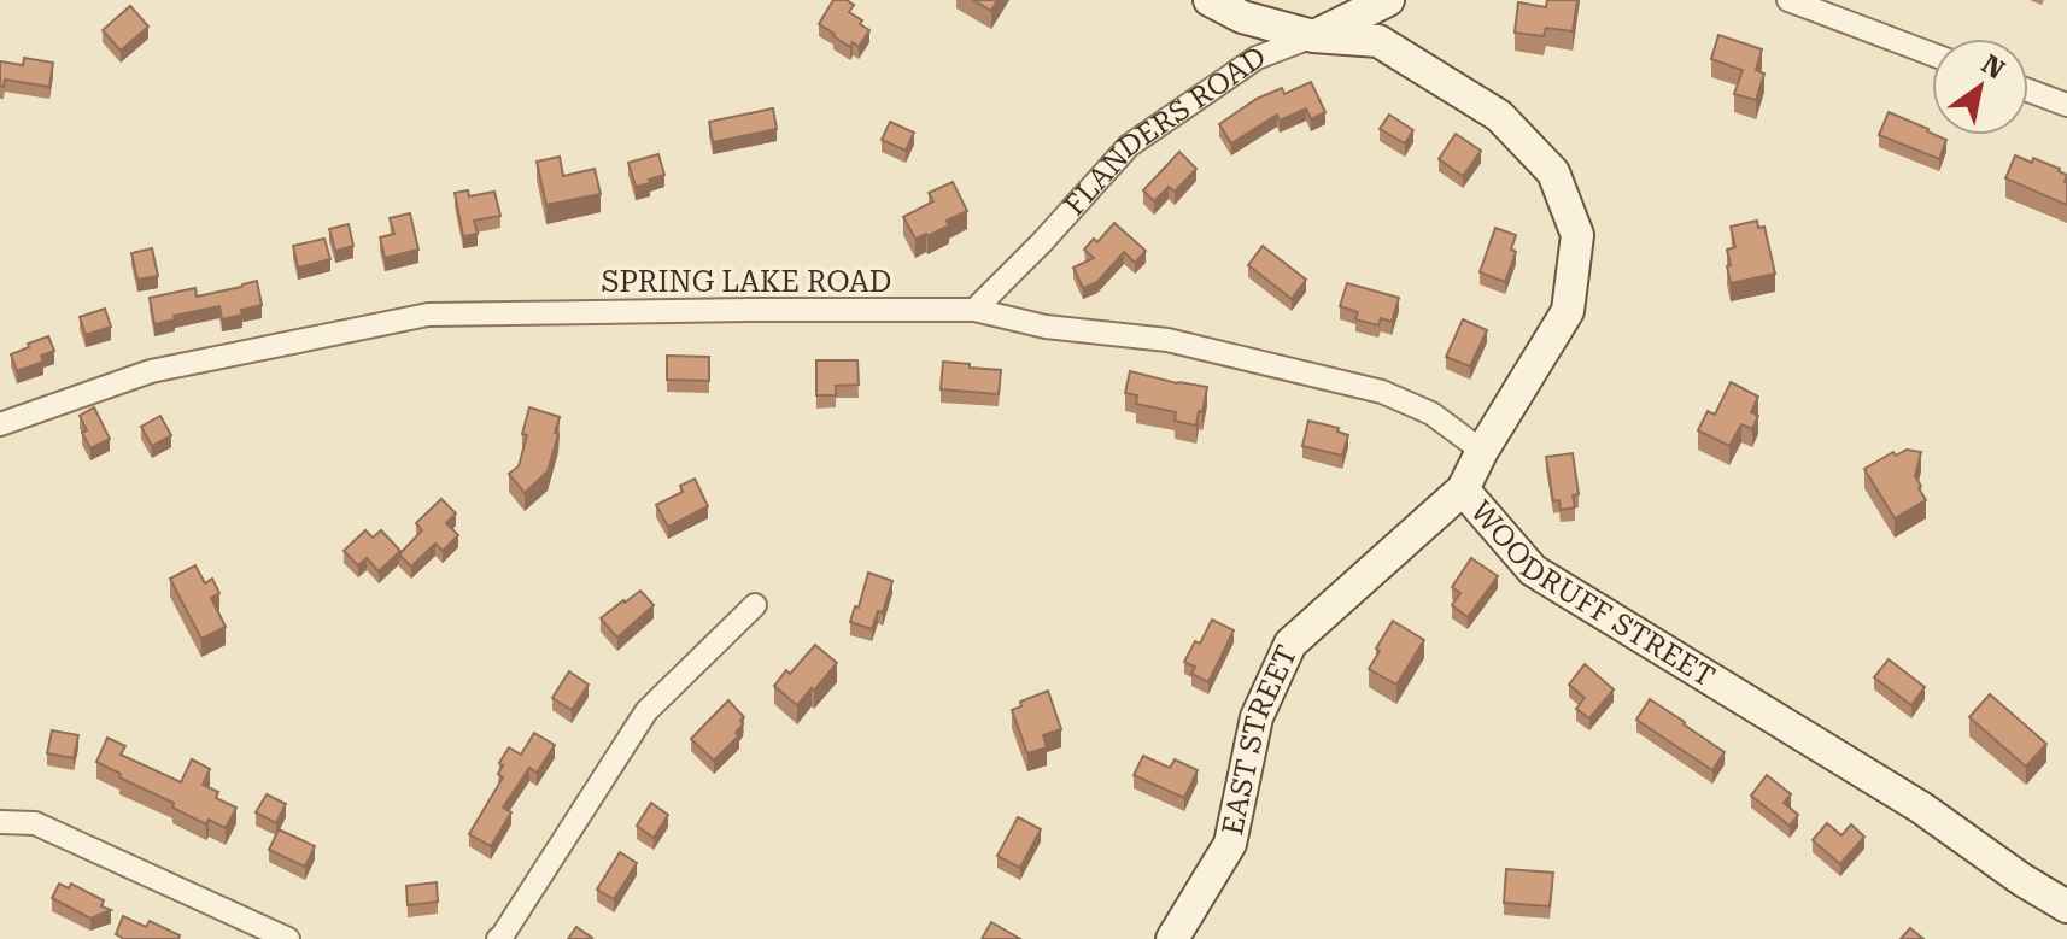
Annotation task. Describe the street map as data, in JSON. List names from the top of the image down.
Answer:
{
  "streets": {
    "street": [
      "FLANDERS ROAD",
      "SPRING LAKE ROAD",
      "WOODRUFF STREET",
      "EAST STREET"
    ]
  },
  "crossings": [
    ["FLANDERS ROAD", "SPRING LAKE ROAD"],
    ["FLANDERS ROAD", "WOODRUFF STREET"],
    ["SPRING LAKE ROAD", "WOODRUFF STREET"],
    ["WOODRUFF STREET", "EAST STREET"]
  ],
  "north": "top right"
}
